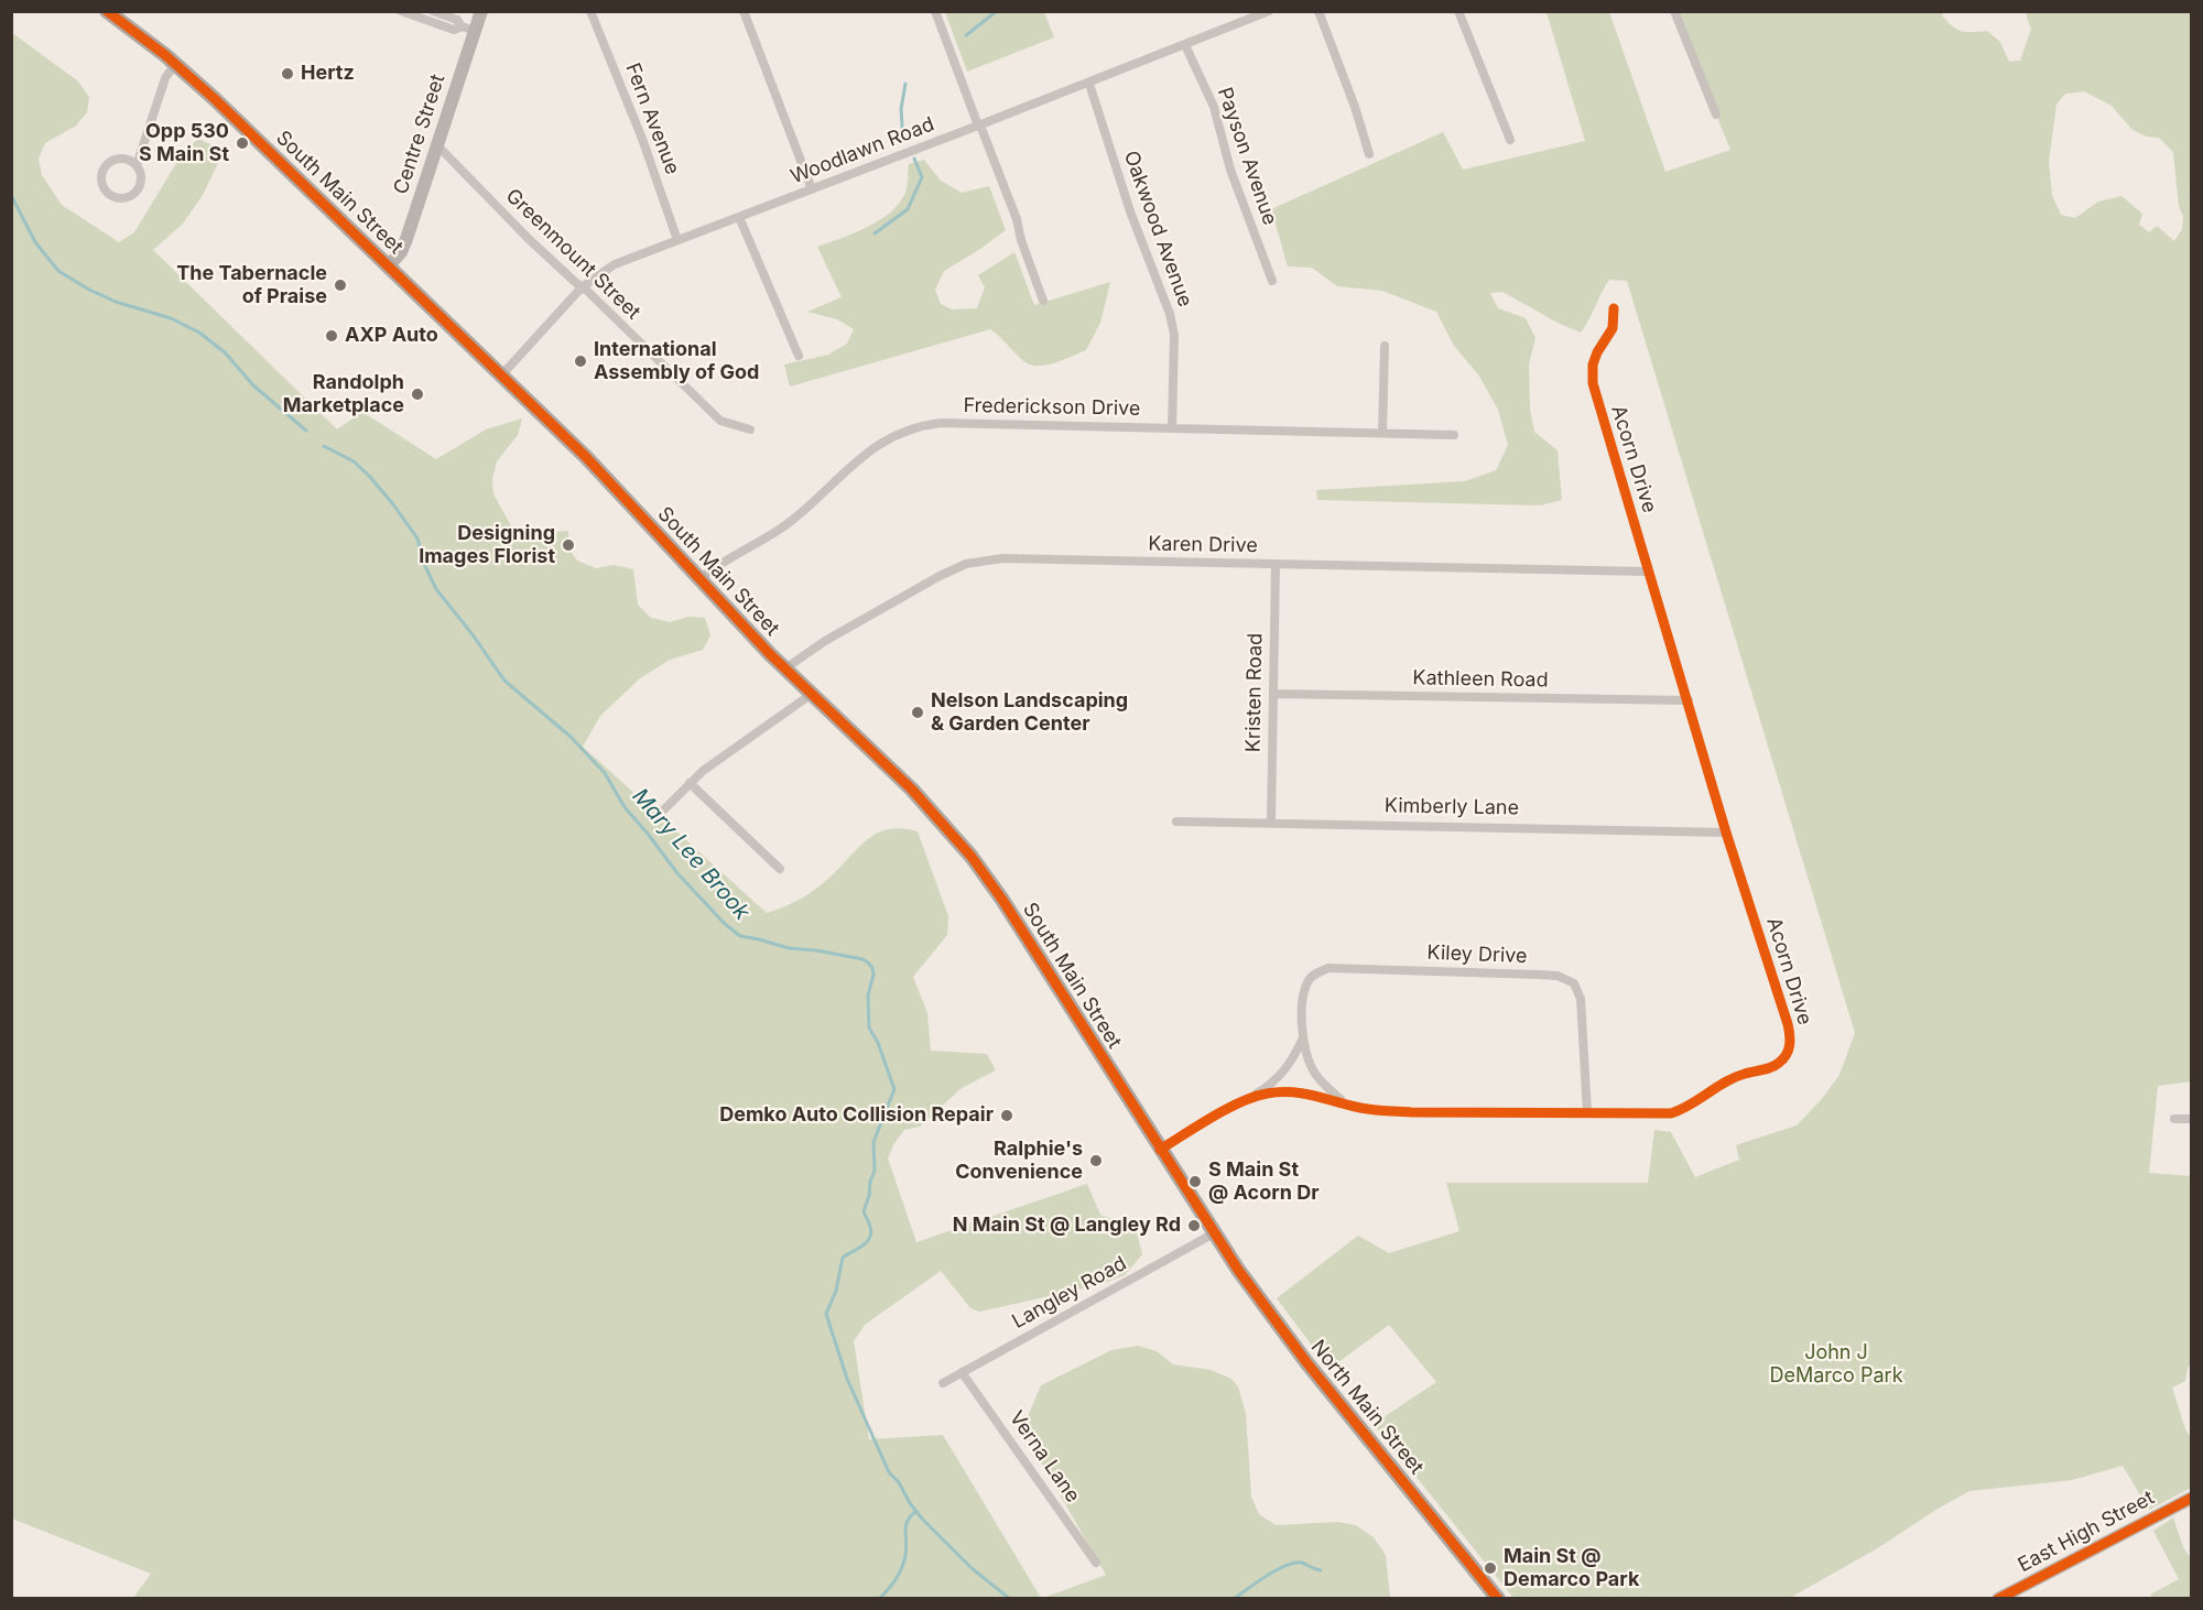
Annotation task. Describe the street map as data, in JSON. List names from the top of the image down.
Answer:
{
  "streets": {
    "main road": [
      "Centre Street",
      "South Main Street",
      "North Main Street",
      "East High Street"
    ],
    "street": [
      "Fern Avenue",
      "Woodlawn Road",
      "Payson Avenue",
      "Oakwood Avenue",
      "Greenmount Street",
      "Frederickson Drive",
      "Acorn Drive",
      "Karen Drive",
      "Kathleen Road",
      "Kristen Road",
      "Kimberly Lane",
      "Kiley Drive",
      "Langley Road",
      "Verna Lane"
    ]
  },
  "crossings": [
    ["Fern Avenue", "Woodlawn Road"],
    ["Centre Street", "South Main Street"],
    ["Centre Street", "Greenmount Street"],
    ["Woodlawn Road", "Payson Avenue"],
    ["Woodlawn Road", "South Main Street"],
    ["Woodlawn Road", "Oakwood Avenue"],
    ["Woodlawn Road", "Greenmount Street"],
    ["South Main Street", "Frederickson Drive"],
    ["South Main Street", "Acorn Drive"],
    ["South Main Street", "Karen Drive"],
    ["South Main Street", "Langley Road"],
    ["South Main Street", "North Main Street"],
    ["Oakwood Avenue", "Frederickson Drive"],
    ["Acorn Drive", "Karen Drive"],
    ["Acorn Drive", "Kathleen Road"],
    ["Acorn Drive", "Kimberly Lane"],
    ["Acorn Drive", "Kiley Drive"],
    ["Karen Drive", "Kristen Road"],
    ["Kathleen Road", "Kristen Road"],
    ["Kristen Road", "Kimberly Lane"],
    ["Langley Road", "North Main Street"],
    ["Langley Road", "Verna Lane"]
  ],
  "water": ["Mary Lee Brook"],
  "parks": ["John J DeMarco Park"],
  "places": [
    "Hertz",
    "Opp 530 S Main St",
    "The Tabernacle of Praise",
    "AXP Auto",
    "International Assembly of God",
    "Randolph Marketplace",
    "Designing Images Florist",
    "Nelson Landscaping & Garden Center",
    "Demko Auto Collision Repair",
    "Ralphie's Convenience",
    "S Main St @ Acorn Dr",
    "N Main St @ Langley Rd",
    "Main St @ Demarco Park"
  ]
}
